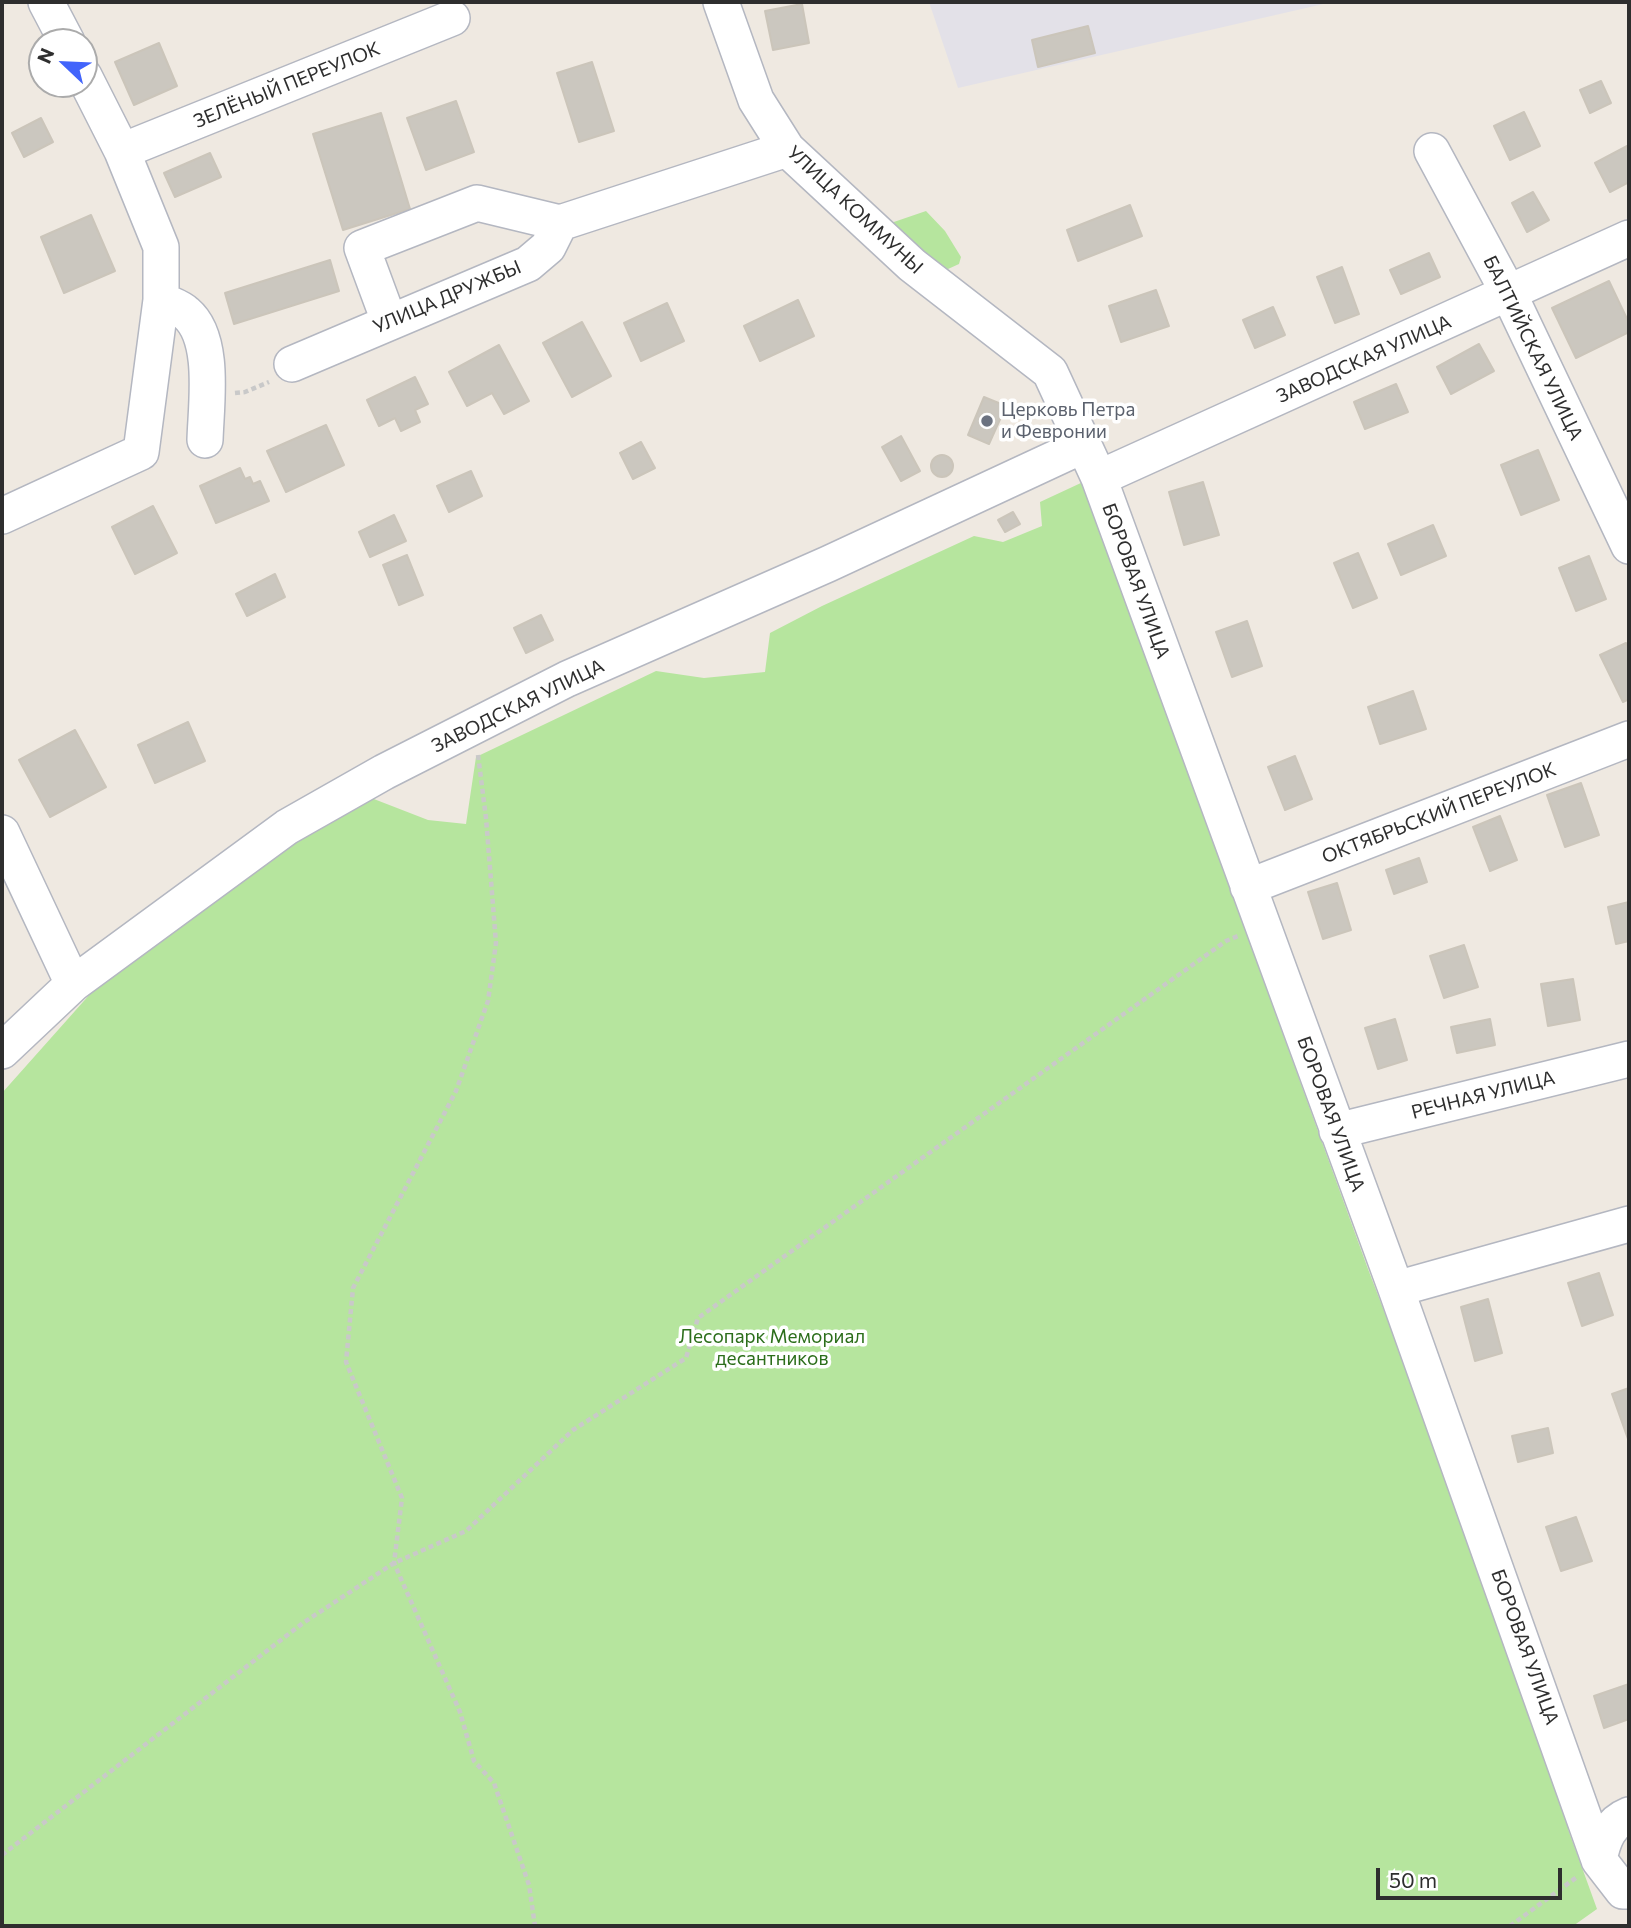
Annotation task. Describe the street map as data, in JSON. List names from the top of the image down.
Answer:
{
  "streets": {
    "street": [
      "ЗЕЛЁНЫЙ ПЕРЕУЛОК",
      "УЛИЦА КОММУНЫ",
      "УЛИЦА ДРУЖБЫ",
      "БАЛТИЙСКАЯ УЛИЦА",
      "ЗАВОДСКАЯ УЛИЦА",
      "БОРОВАЯ УЛИЦА",
      "ОКТЯБРЬСКИЙ ПЕРЕУЛОК",
      "РЕЧНАЯ УЛИЦА"
    ]
  },
  "crossings": [
    ["УЛИЦА КОММУНЫ", "БОРОВАЯ УЛИЦА"],
    ["БАЛТИЙСКАЯ УЛИЦА", "ЗАВОДСКАЯ УЛИЦА"],
    ["ЗАВОДСКАЯ УЛИЦА", "БОРОВАЯ УЛИЦА"],
    ["БОРОВАЯ УЛИЦА", "ОКТЯБРЬСКИЙ ПЕРЕУЛОК"],
    ["БОРОВАЯ УЛИЦА", "РЕЧНАЯ УЛИЦА"]
  ],
  "parks": ["Лесопарк Мемориал десантников"],
  "places": ["Церковь Петра и Февронии"],
  "scale_bar": "50 m",
  "north": "top left"
}
